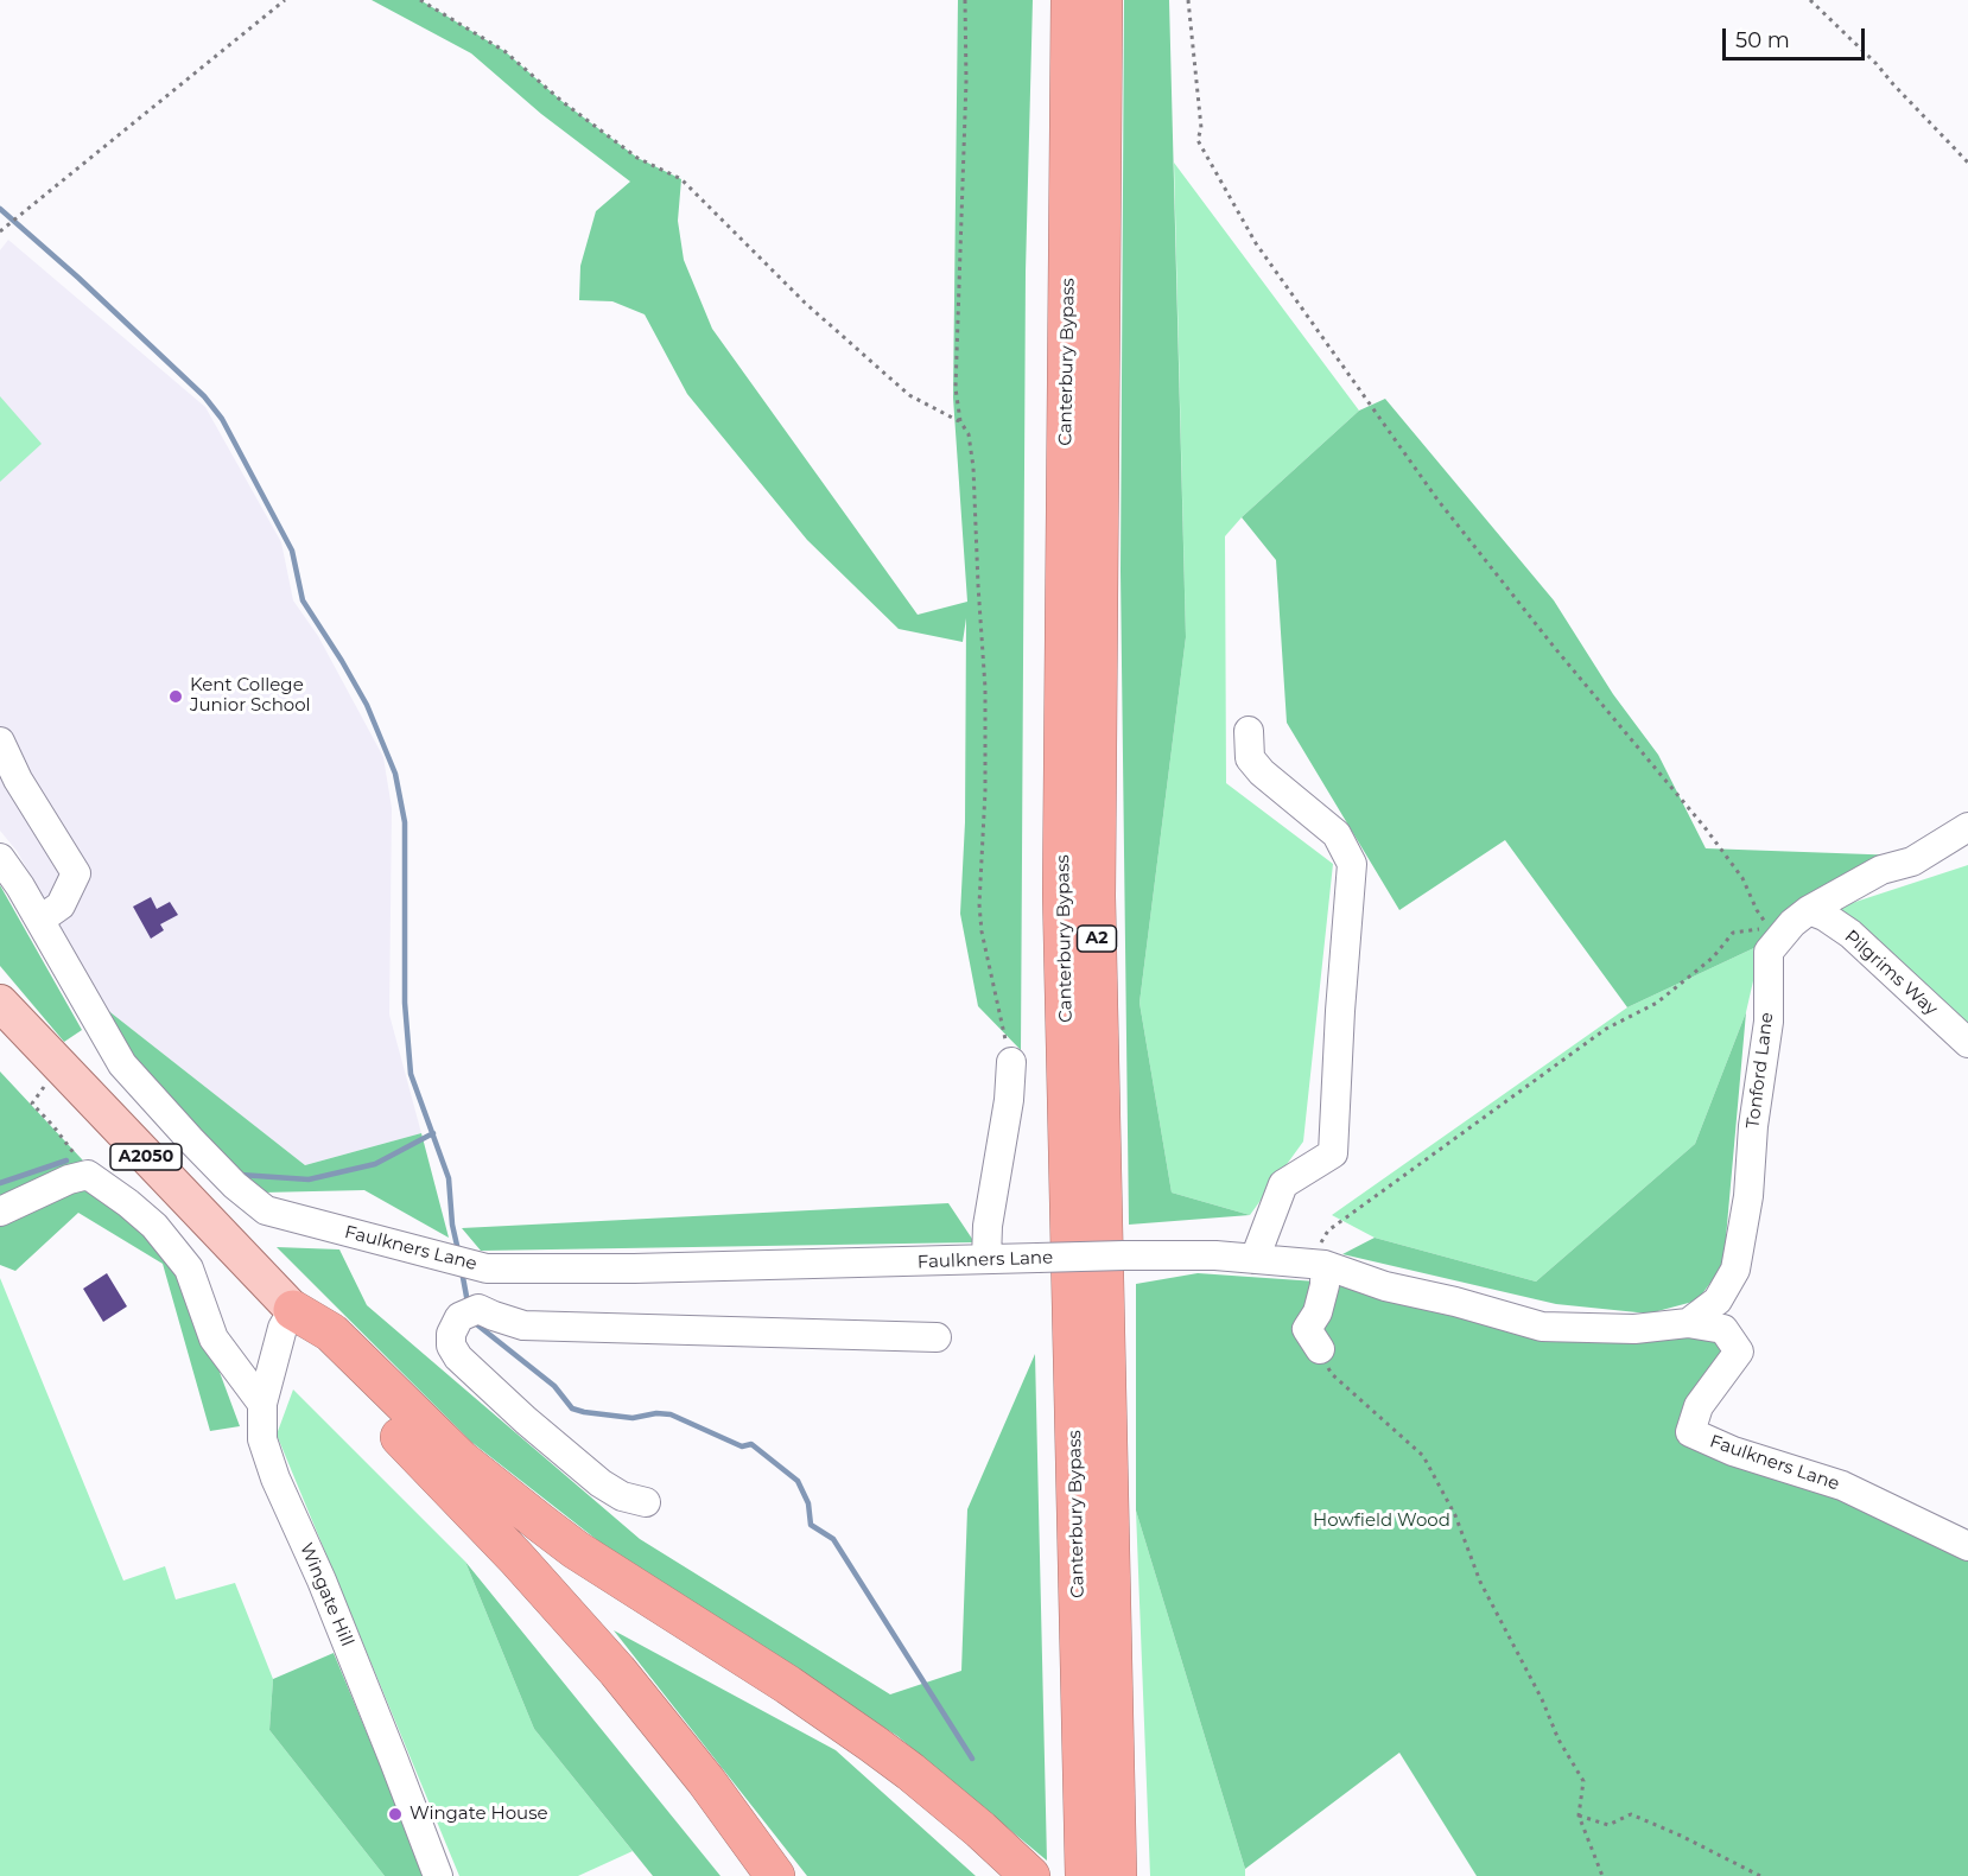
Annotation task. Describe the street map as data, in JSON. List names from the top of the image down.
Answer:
{
  "streets": {
    "highway": ["Canterbury Bypass", "A2"],
    "main road": ["A2050"],
    "street": [
      "Pilgrims Way",
      "Tonford Lane",
      "Faulkners Lane",
      "Wingate Hill"
    ]
  },
  "crossings": [
    ["Pilgrims Way", "Tonford Lane"],
    ["Tonford Lane", "Faulkners Lane"],
    ["A2050", "Wingate Hill"]
  ],
  "parks": ["Howfield Wood"],
  "places": ["Kent College Junior School", "Wingate House"],
  "scale_bar": "50 m"
}
